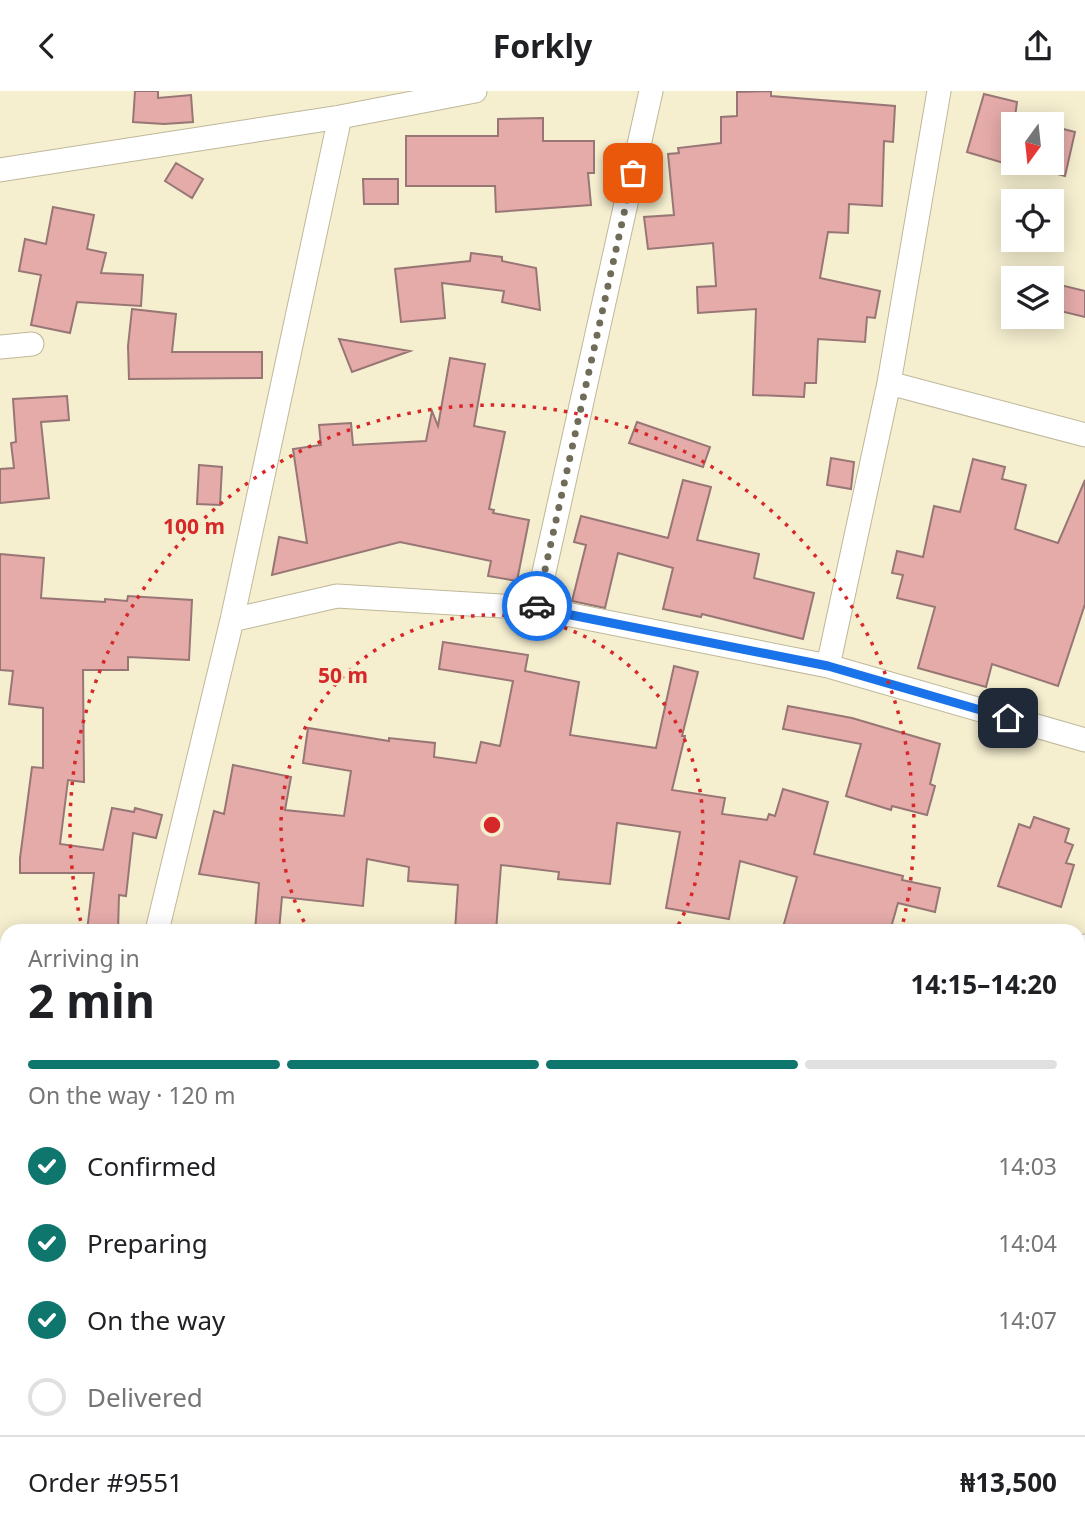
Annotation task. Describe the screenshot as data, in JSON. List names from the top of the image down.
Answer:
{
  "north": "bottom",
  "page": {
    "header": "Forkly",
    "heading": ["2 min", "Arriving in", "14:15–14:20"],
    "panel": ["Order #9551", "₦13,500"],
    "bar": "On the way · 120 m",
    "list": [
      ["Confirmed", "14:03"],
      ["Preparing", "14:04"],
      ["On the way", "14:07"],
      "Delivered"
    ]
  },
  "rings": ["100 m", "50 m"]
}
